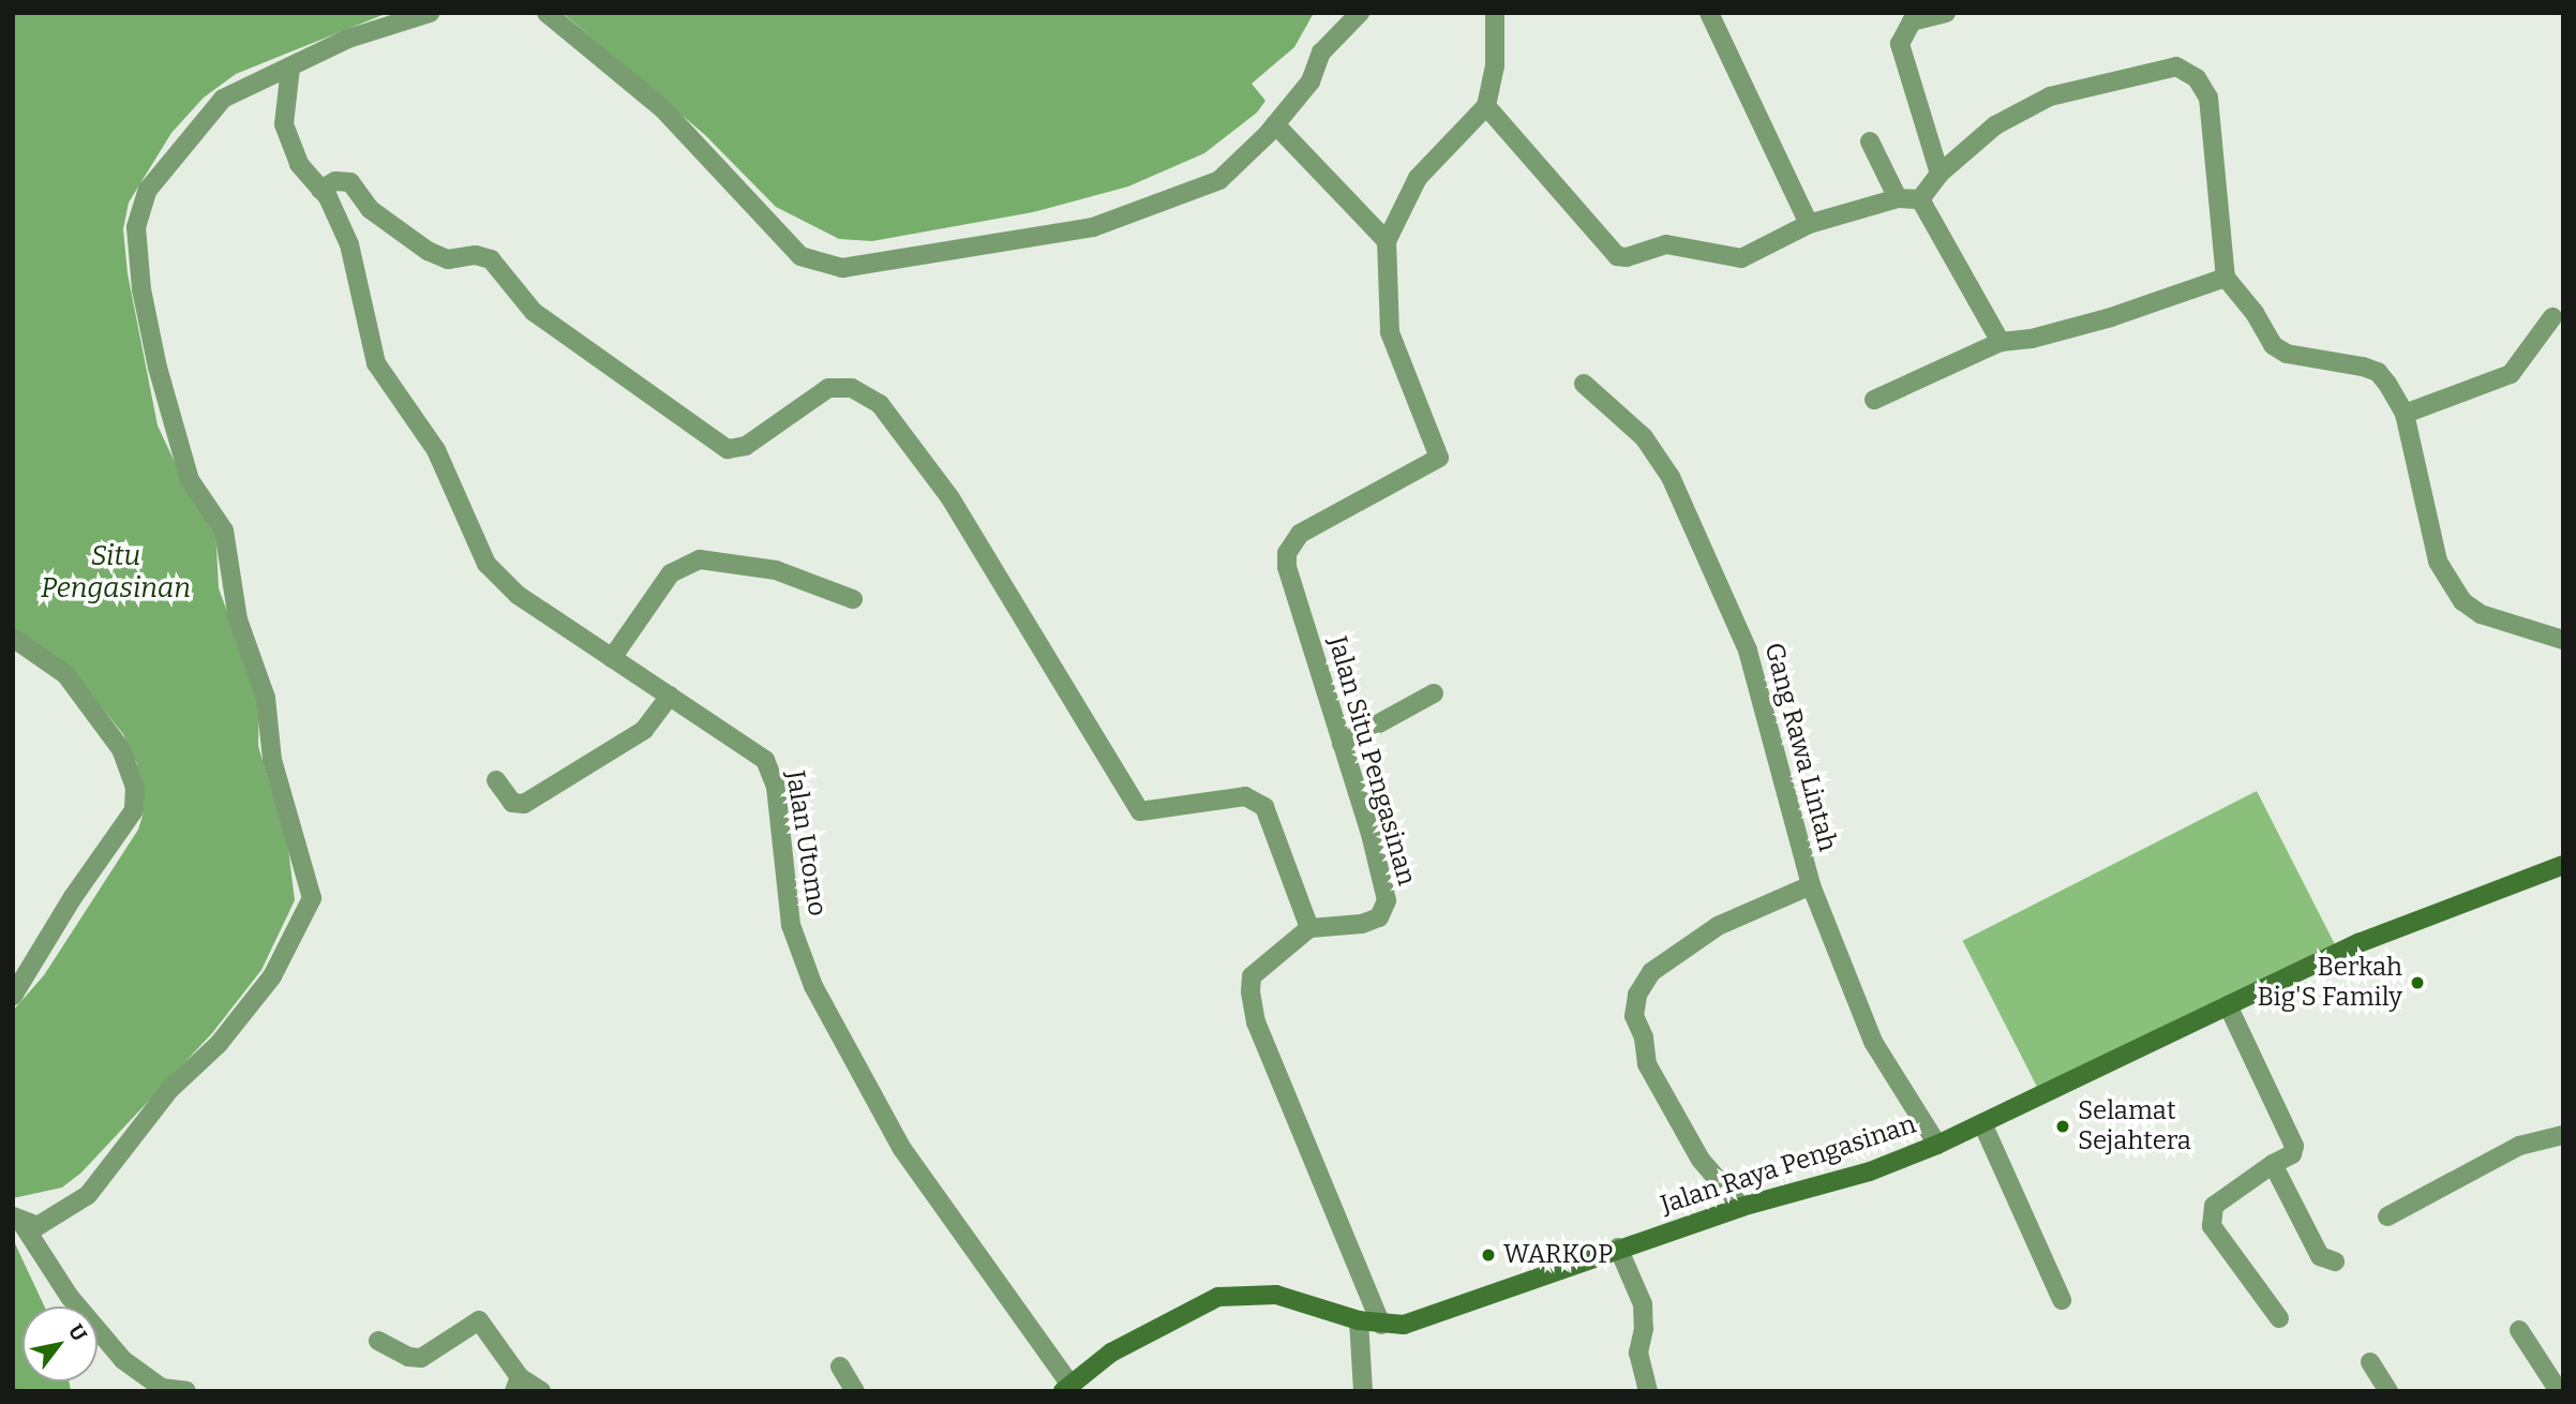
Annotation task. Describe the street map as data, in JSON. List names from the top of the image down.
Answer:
{
  "streets": {
    "main road": ["Jalan Raya Pengasinan"],
    "street": ["Gang Rawa Lintah", "Jalan Situ Pengasinan", "Jalan Utomo"]
  },
  "crossings": [
    ["Gang Rawa Lintah", "Jalan Raya Pengasinan"],
    ["Jalan Utomo", "Jalan Raya Pengasinan"]
  ],
  "water": ["Situ Pengasinan"],
  "places": ["Berkah Big'S Family", "Selamat Sejahtera", "WARKOP"],
  "north": "top right"
}
